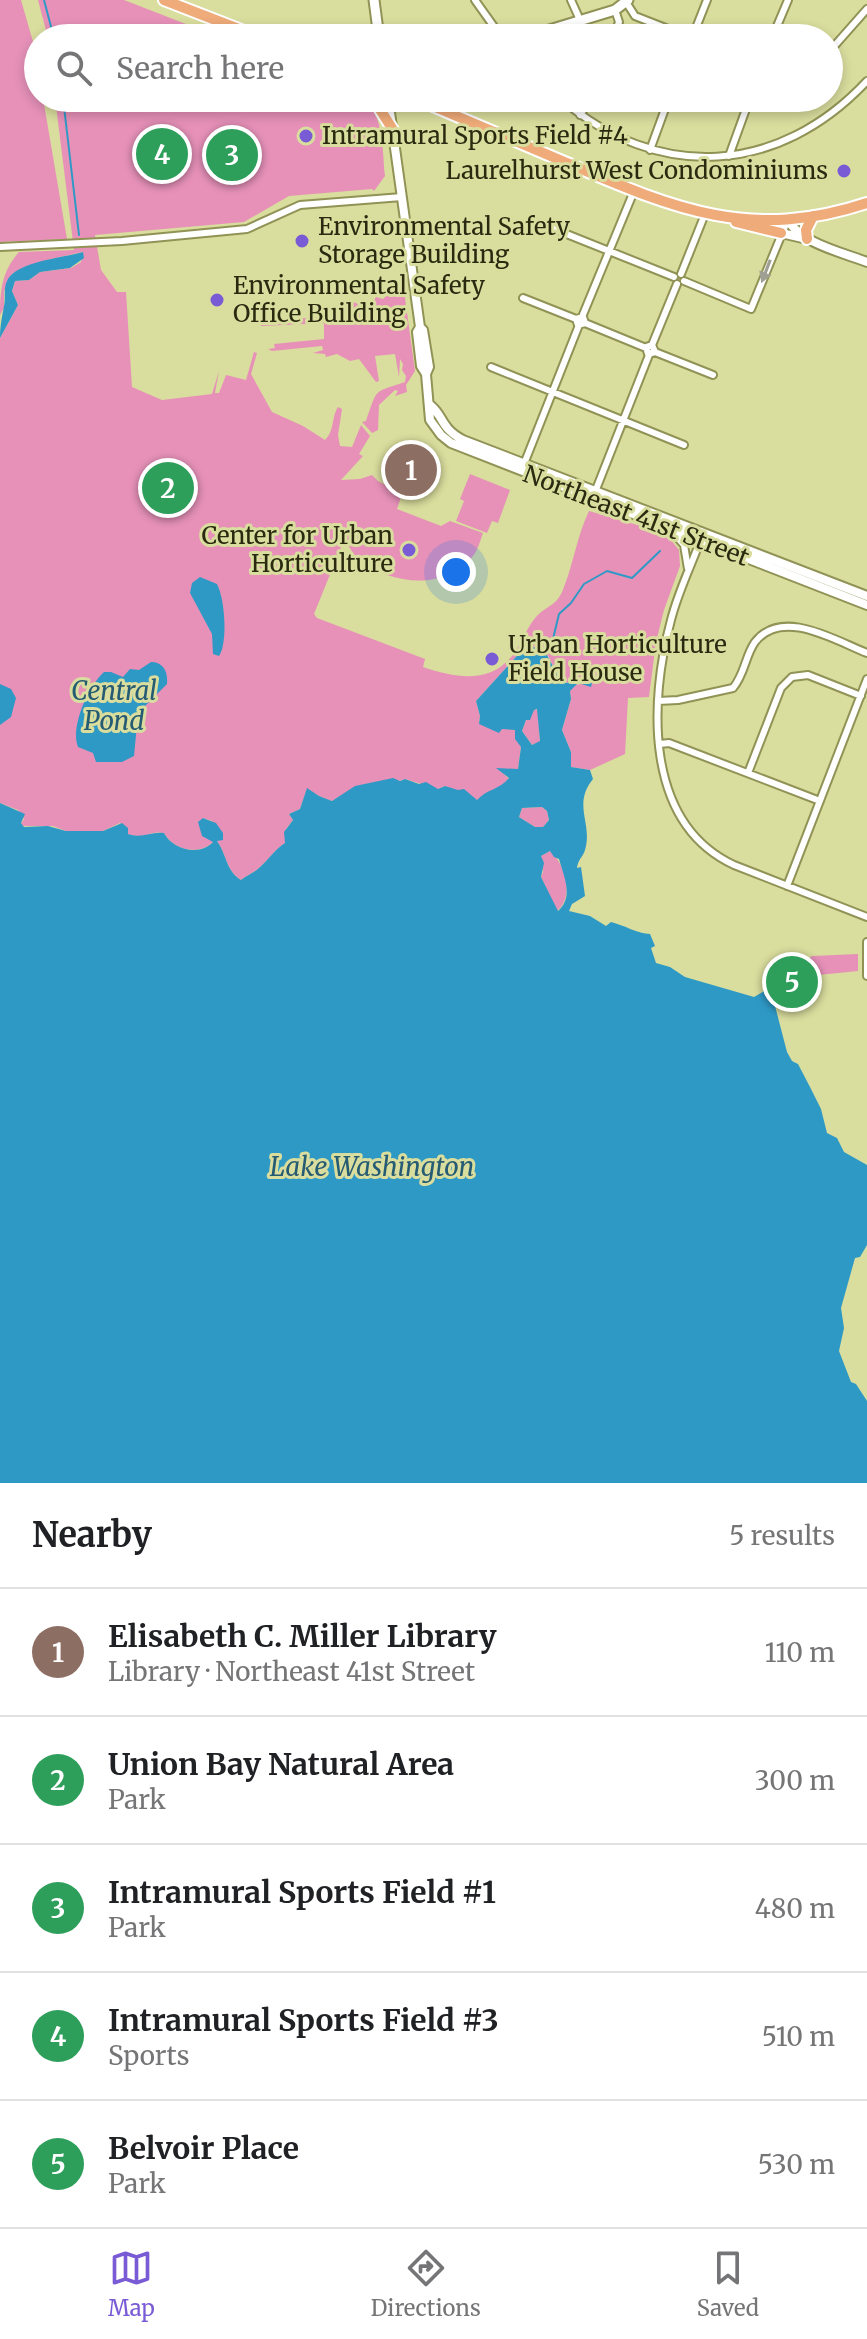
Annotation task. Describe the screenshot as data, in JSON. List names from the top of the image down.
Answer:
{
  "streets": {
    "street": ["Northeast 41st Street"]
  },
  "water": ["Central Pond", "Lake Washington"],
  "places": [
    "Intramural Sports Field #4",
    "Laurelhurst West Condominiums",
    "Environmental Safety Storage Building",
    "Environmental Safety Office Building",
    "Center for Urban Horticulture",
    "Urban Horticulture Field House"
  ],
  "page": {
    "search": "Search here",
    "pins": [
      "4",
      "3",
      "1",
      "2",
      "5"
    ],
    "heading": ["Nearby", "5 results"],
    "list": [
      {
        "mark": "1",
        "name": "Elisabeth C. Miller Library",
        "note": "Library · Northeast 41st Street",
        "value": "110 m"
      },
      {
        "mark": "2",
        "name": "Union Bay Natural Area",
        "note": "Park",
        "value": "300 m"
      },
      {
        "mark": "3",
        "name": "Intramural Sports Field #1",
        "note": "Park",
        "value": "480 m"
      },
      {
        "mark": "4",
        "name": "Intramural Sports Field #3",
        "note": "Sports",
        "value": "510 m"
      },
      {
        "mark": "5",
        "name": "Belvoir Place",
        "note": "Park",
        "value": "530 m"
      }
    ],
    "nav": ["Map", "Directions", "Saved"]
  }
}
